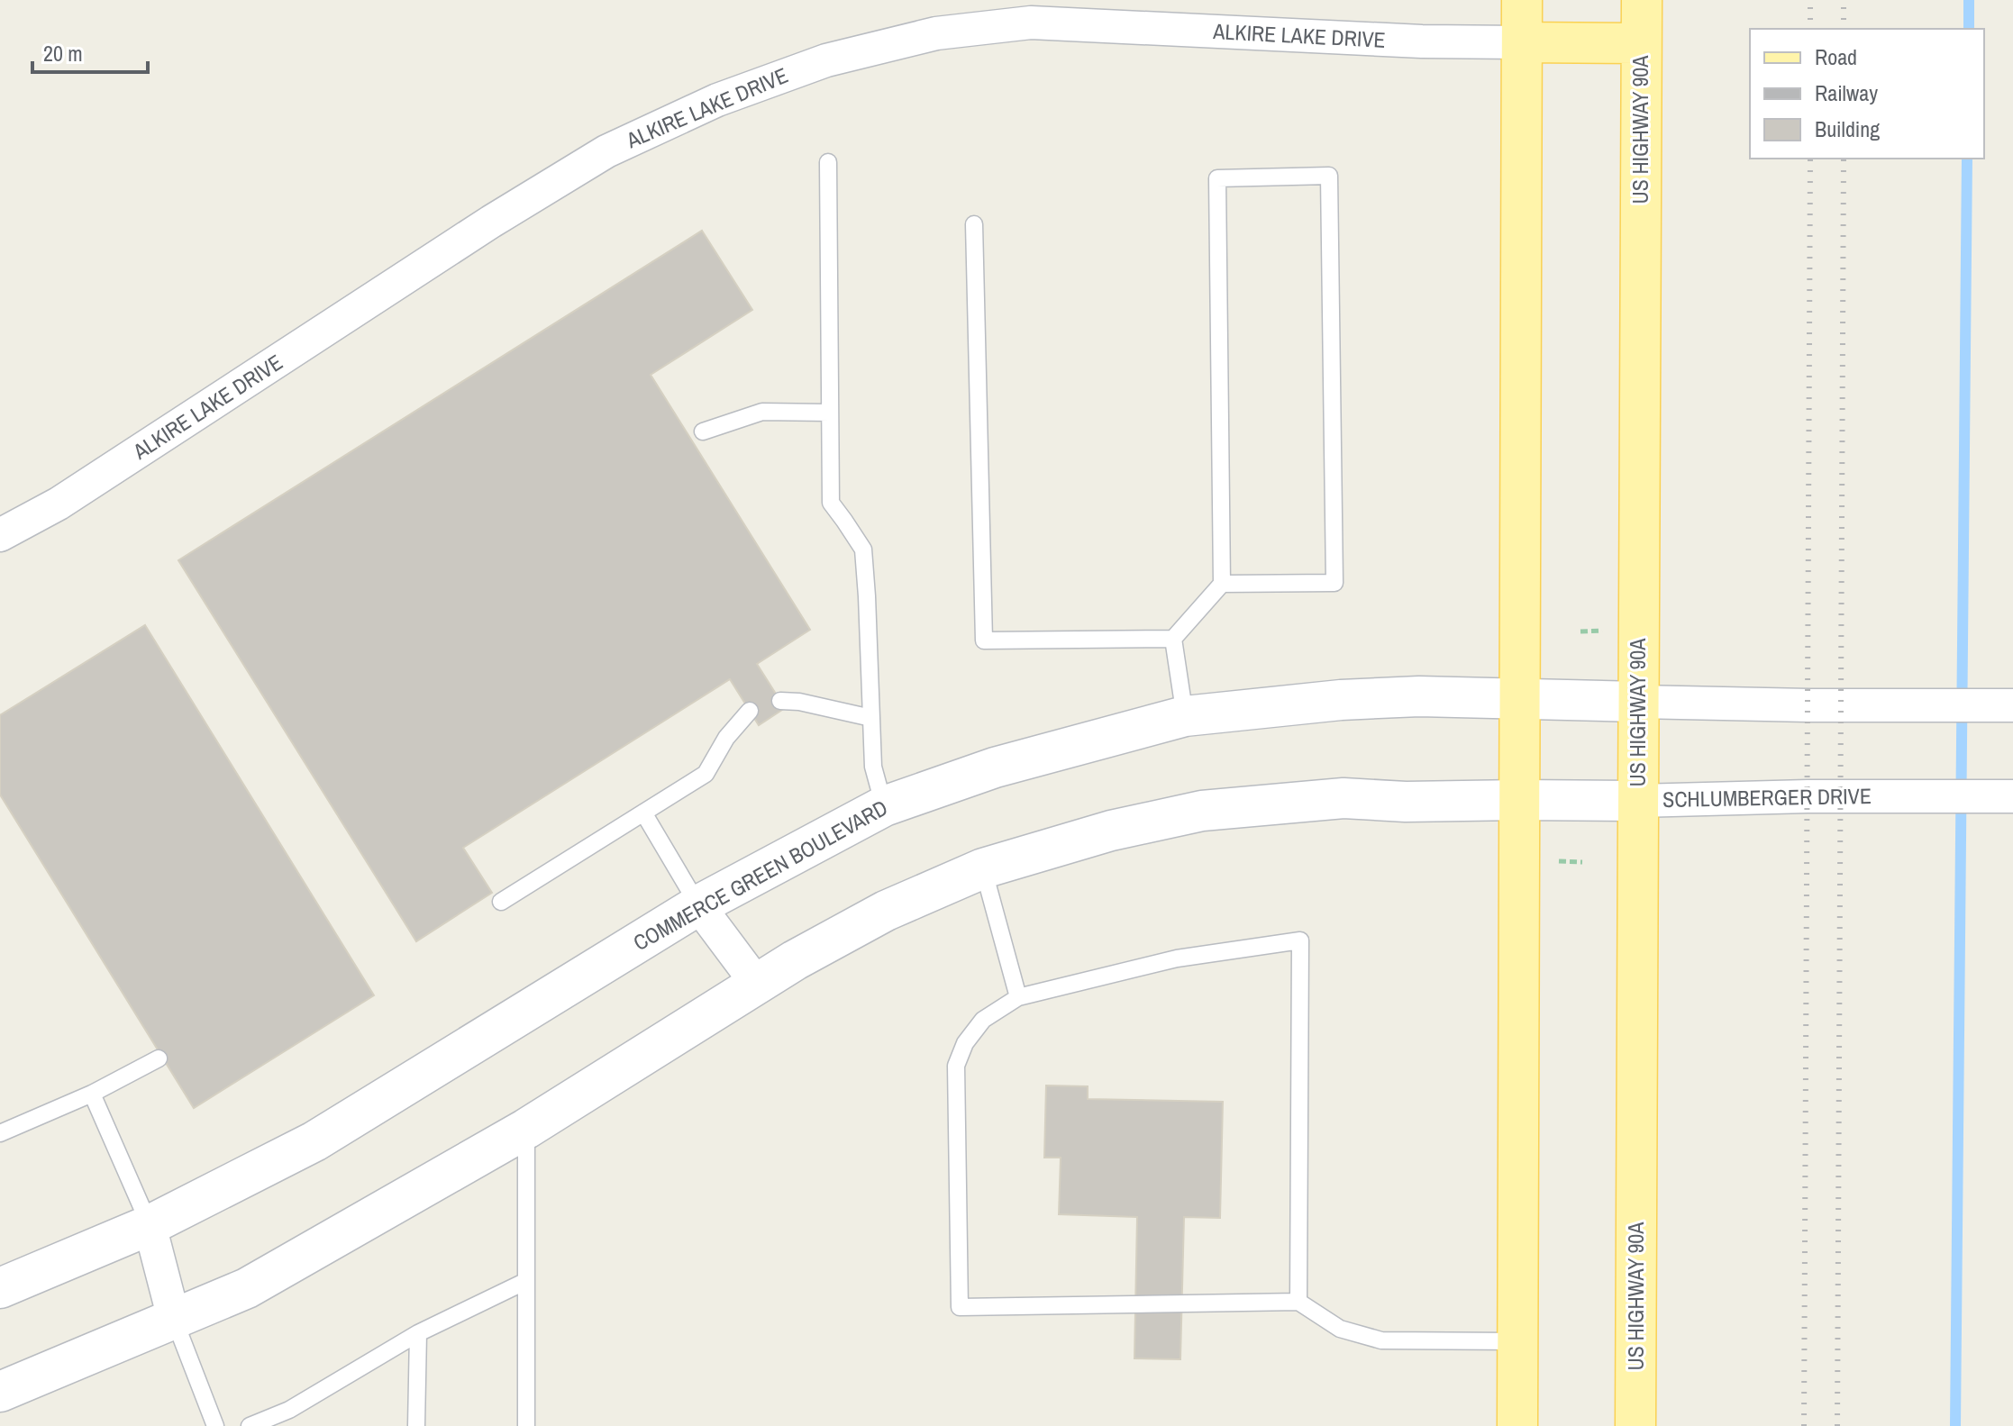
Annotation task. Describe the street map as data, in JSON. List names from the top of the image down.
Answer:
{
  "streets": {
    "main road": ["US HIGHWAY 90A"],
    "street": ["ALKIRE LAKE DRIVE", "SCHLUMBERGER DRIVE", "COMMERCE GREEN BOULEVARD"]
  },
  "crossings": [
    ["US HIGHWAY 90A", "SCHLUMBERGER DRIVE"],
    ["US HIGHWAY 90A", "COMMERCE GREEN BOULEVARD"]
  ],
  "legend": ["Road", "Railway", "Building"],
  "scale_bar": "20 m"
}
